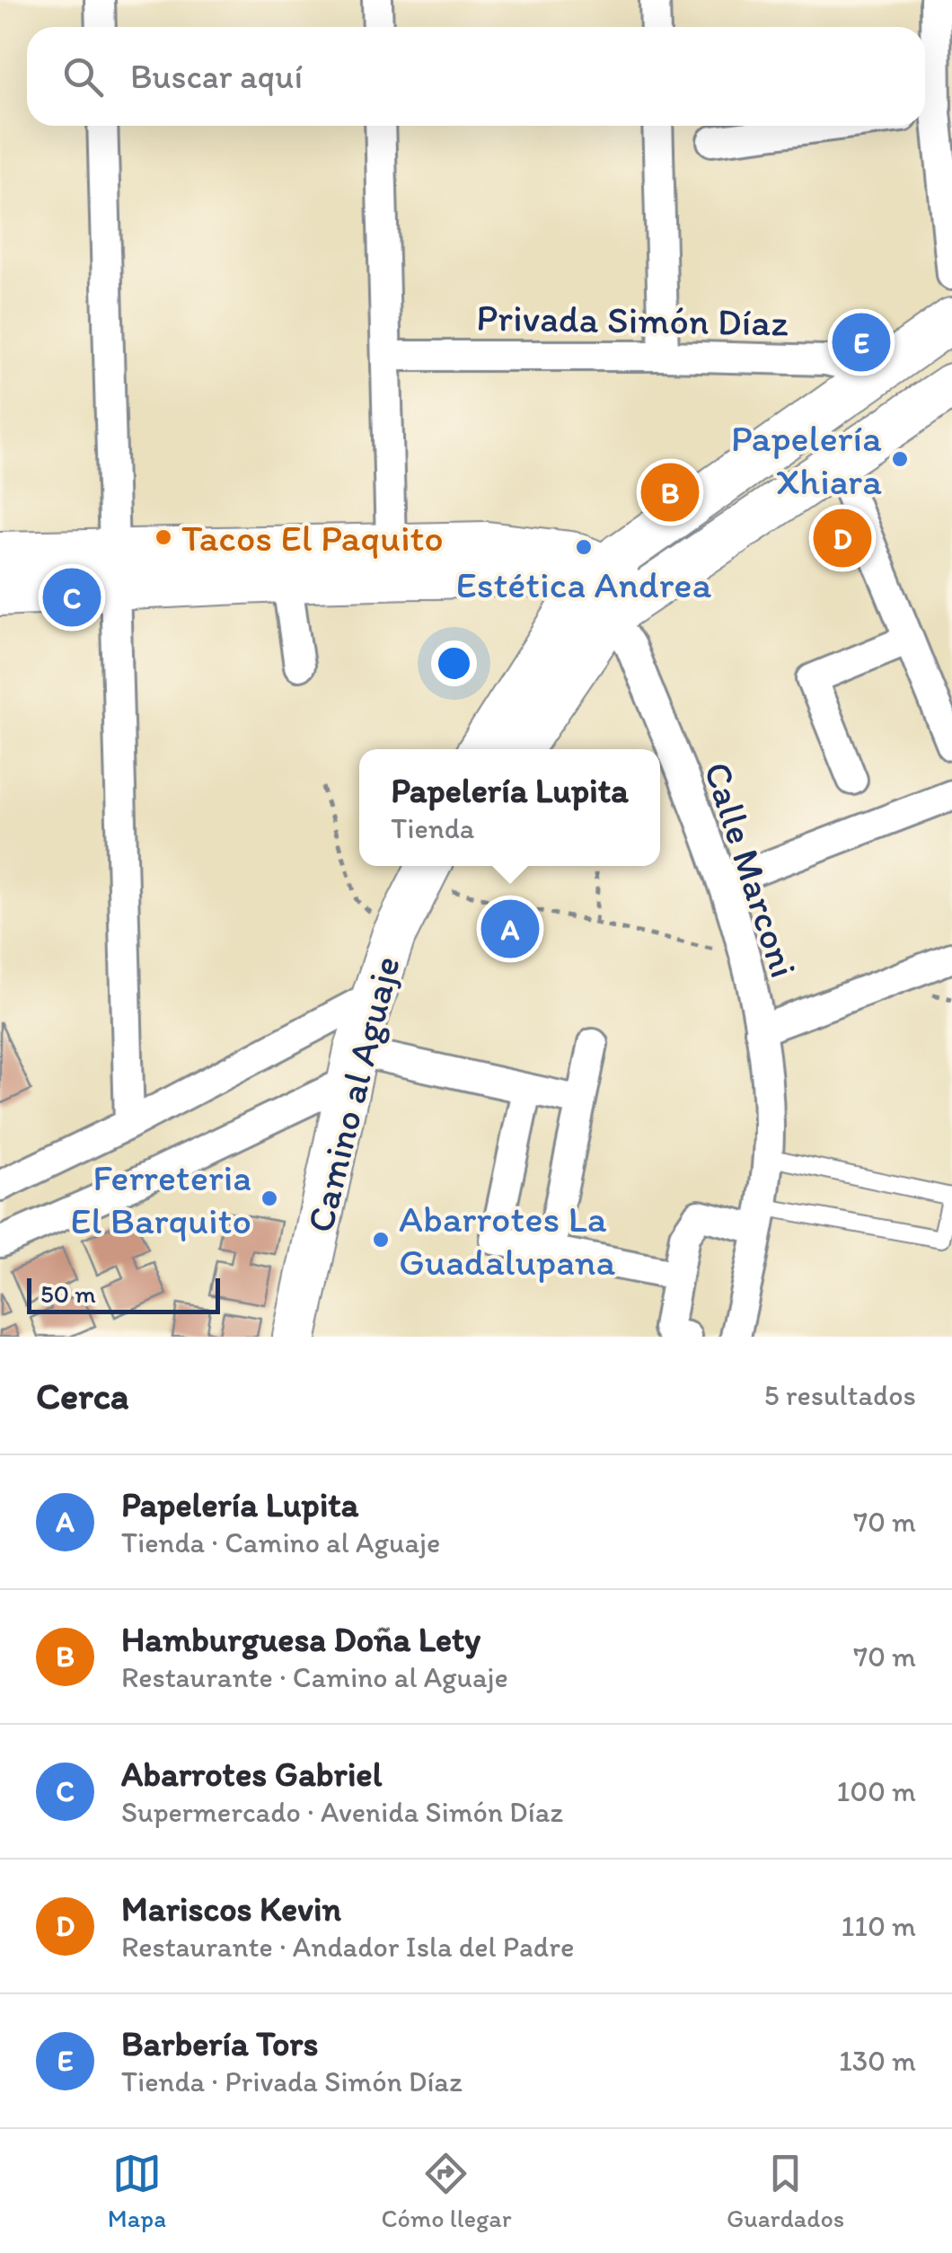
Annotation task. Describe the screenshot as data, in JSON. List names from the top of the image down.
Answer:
{
  "streets": {
    "main road": ["Camino al Aguaje"],
    "street": ["Privada Simón Díaz", "Calle Marconi"]
  },
  "places": [
    "Papelería Xhiara",
    "Tacos El Paquito",
    "Estética Andrea",
    "Ferreteria El Barquito",
    "Abarrotes La Guadalupana"
  ],
  "scale_bar": "50 m",
  "page": {
    "search": "Buscar aquí",
    "pins": [
      "E",
      "B",
      "D",
      "C",
      "A"
    ],
    "popup": ["Papelería Lupita", "Tienda"],
    "scale": "50 m",
    "heading": ["Cerca", "5 resultados"],
    "list": [
      {
        "mark": "A",
        "name": "Papelería Lupita",
        "note": "Tienda · Camino al Aguaje",
        "value": "70 m"
      },
      {
        "mark": "B",
        "name": "Hamburguesa Doña Lety",
        "note": "Restaurante · Camino al Aguaje",
        "value": "70 m"
      },
      {
        "mark": "C",
        "name": "Abarrotes Gabriel",
        "note": "Supermercado · Avenida Simón Díaz",
        "value": "100 m"
      },
      {
        "mark": "D",
        "name": "Mariscos Kevin",
        "note": "Restaurante · Andador Isla del Padre",
        "value": "110 m"
      },
      {
        "mark": "E",
        "name": "Barbería Tors",
        "note": "Tienda · Privada Simón Díaz",
        "value": "130 m"
      }
    ],
    "nav": ["Mapa", "Cómo llegar", "Guardados"]
  }
}
